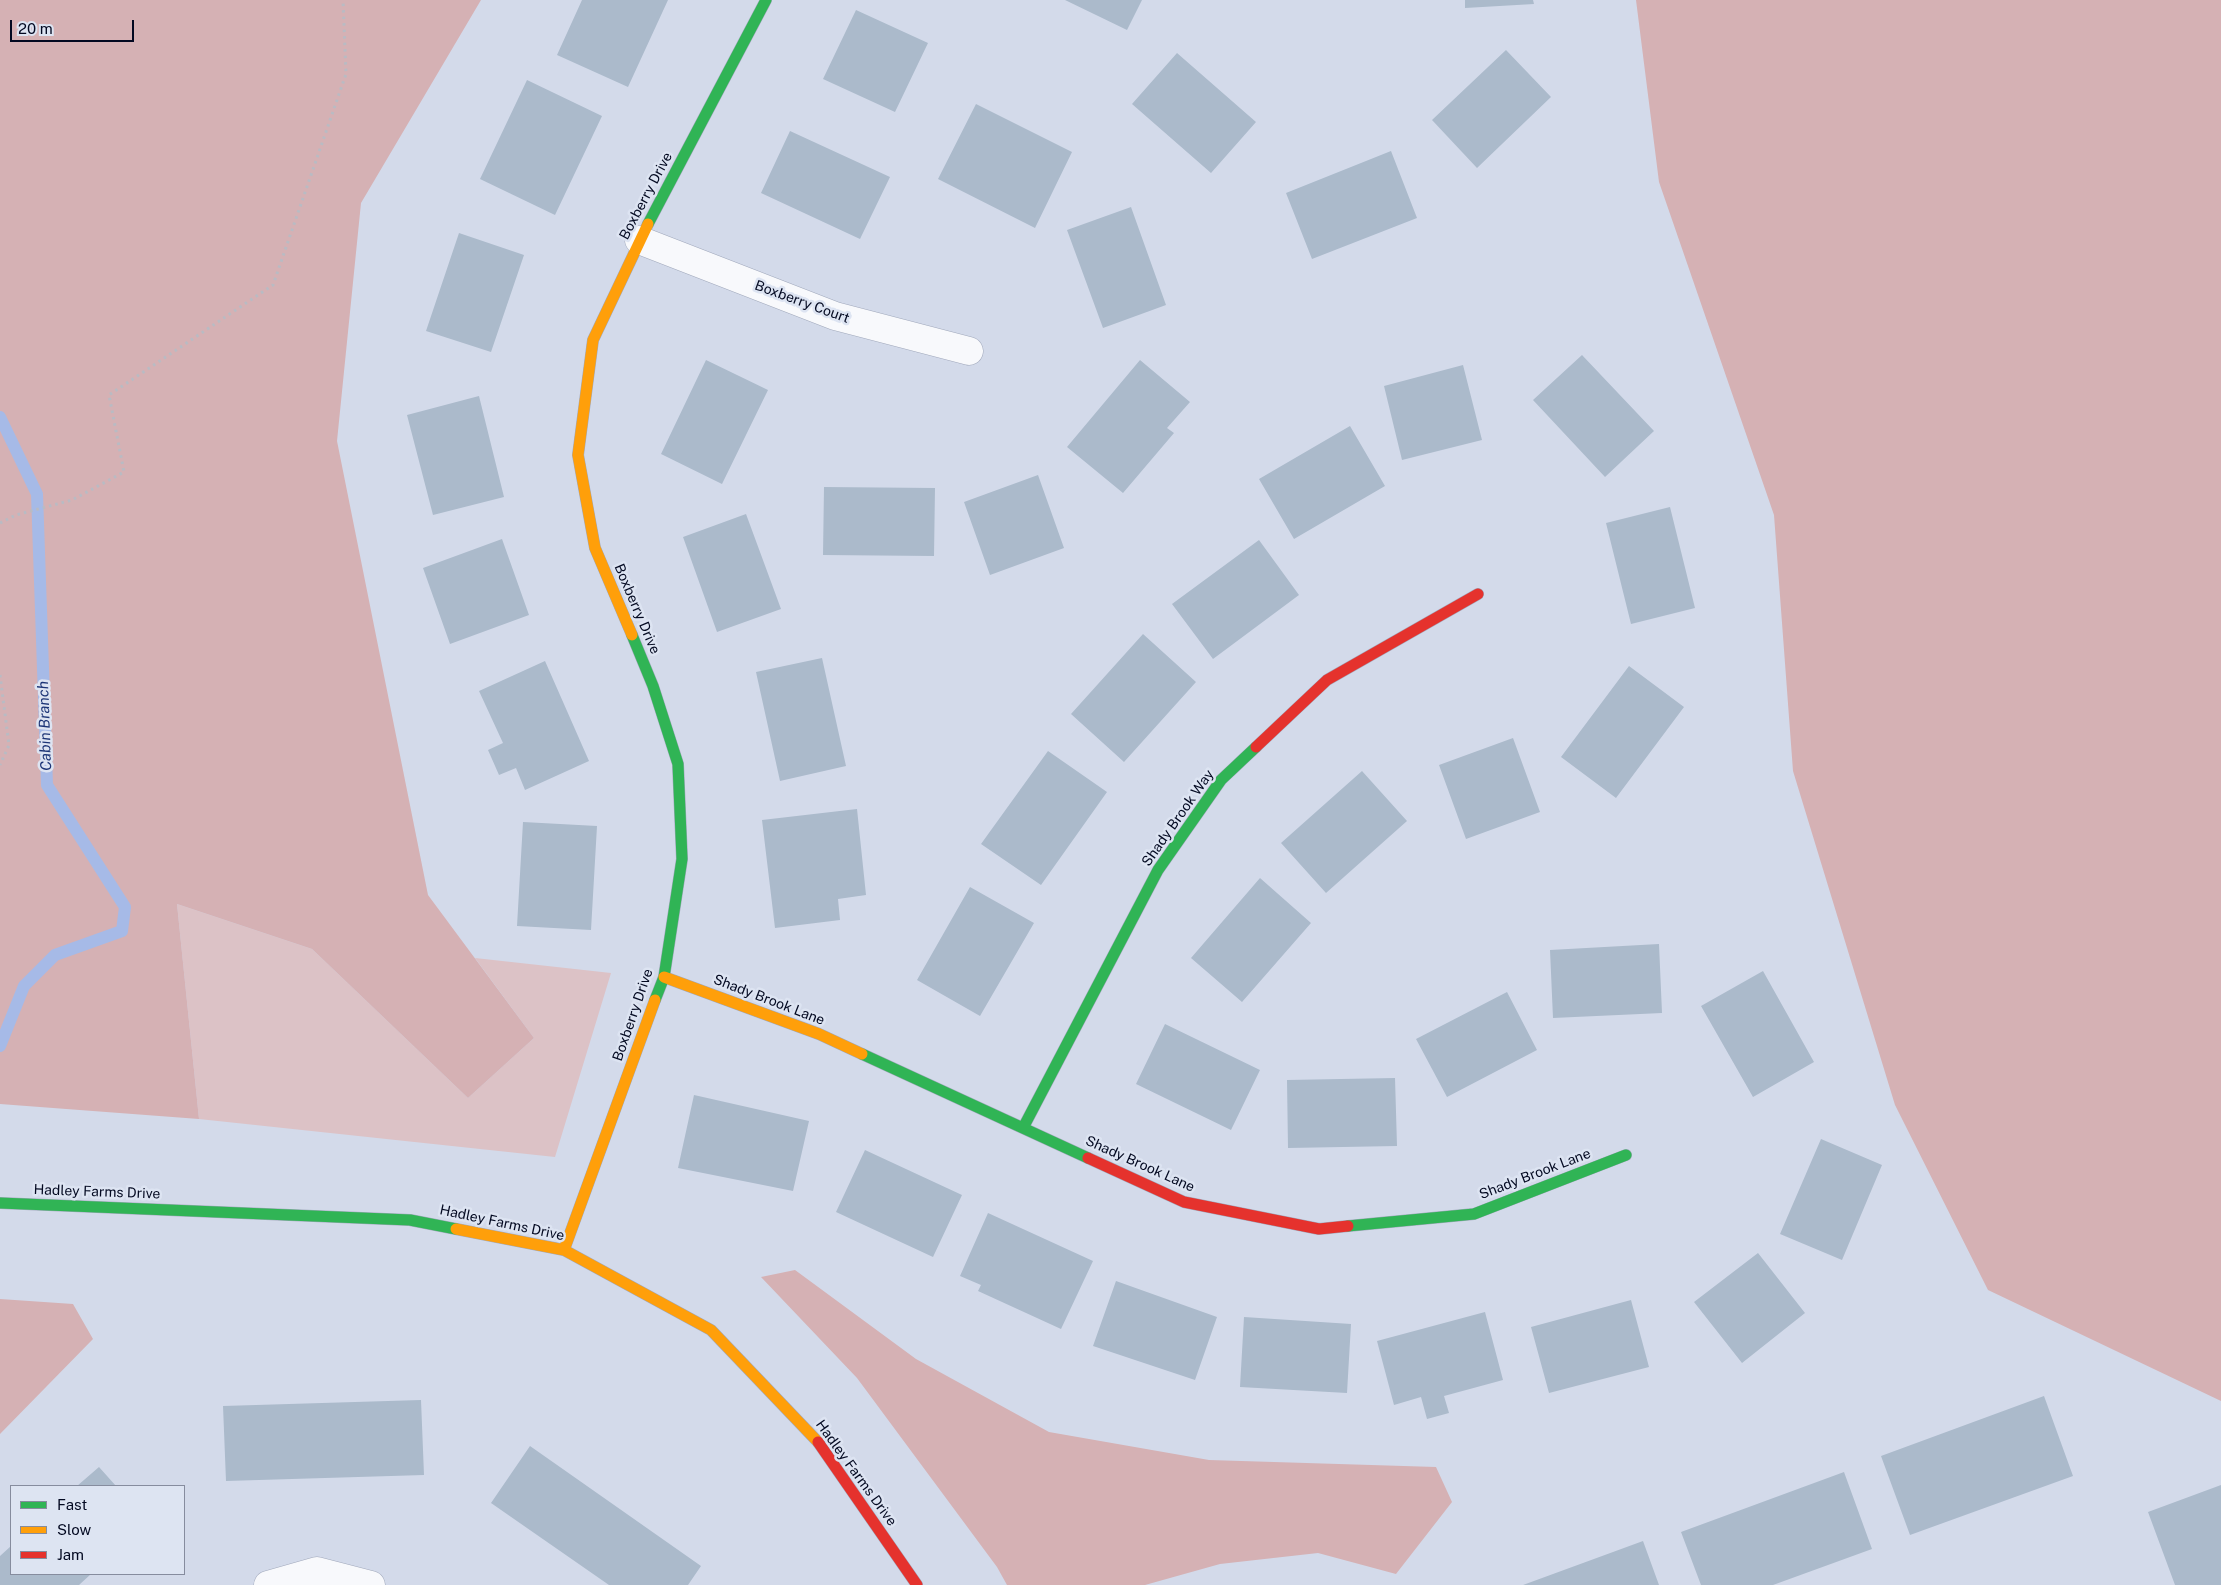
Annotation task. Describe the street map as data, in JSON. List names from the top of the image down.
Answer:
{
  "streets": {
    "street": [
      "Boxberry Drive",
      "Boxberry Court",
      "Shady Brook Way",
      "Shady Brook Lane",
      "Hadley Farms Drive"
    ]
  },
  "crossings": [
    ["Boxberry Drive", "Boxberry Court"],
    ["Boxberry Drive", "Shady Brook Lane"],
    ["Boxberry Drive", "Hadley Farms Drive"],
    ["Shady Brook Way", "Shady Brook Lane"]
  ],
  "water": ["Cabin Branch"],
  "legend": ["Fast", "Slow", "Jam"],
  "scale_bar": "20 m"
}
